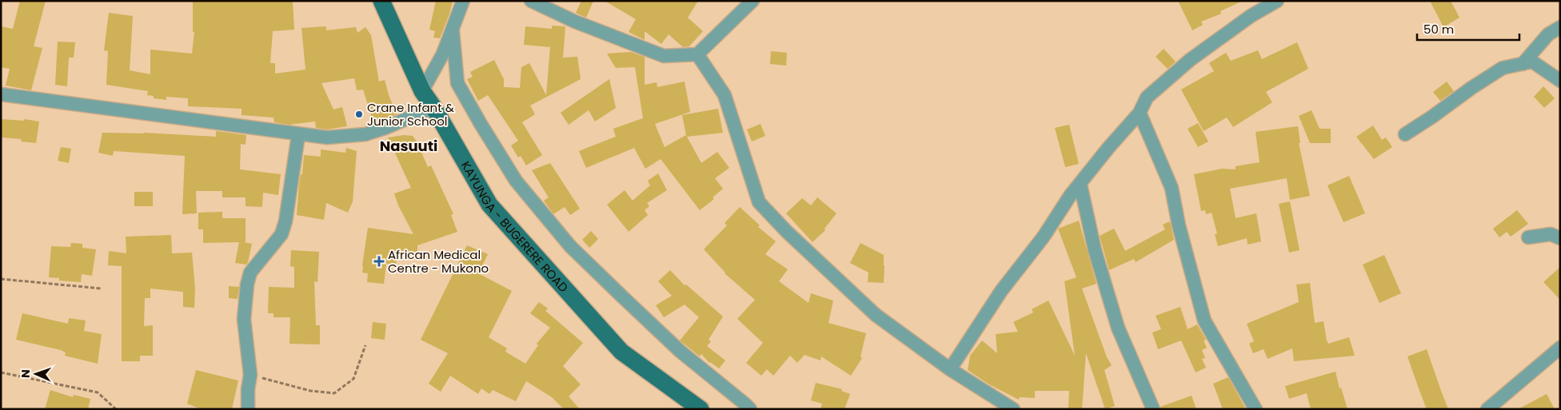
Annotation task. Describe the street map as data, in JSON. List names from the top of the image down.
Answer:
{
  "streets": {
    "main road": ["KAYUNGA - BUGERERE ROAD"]
  },
  "districts": ["Nasuuti"],
  "places": {
    "other": ["Crane Infant & Junior School"],
    "health": ["African Medical Centre - Mukono"]
  },
  "scale_bar": "50 m",
  "north": "left"
}
